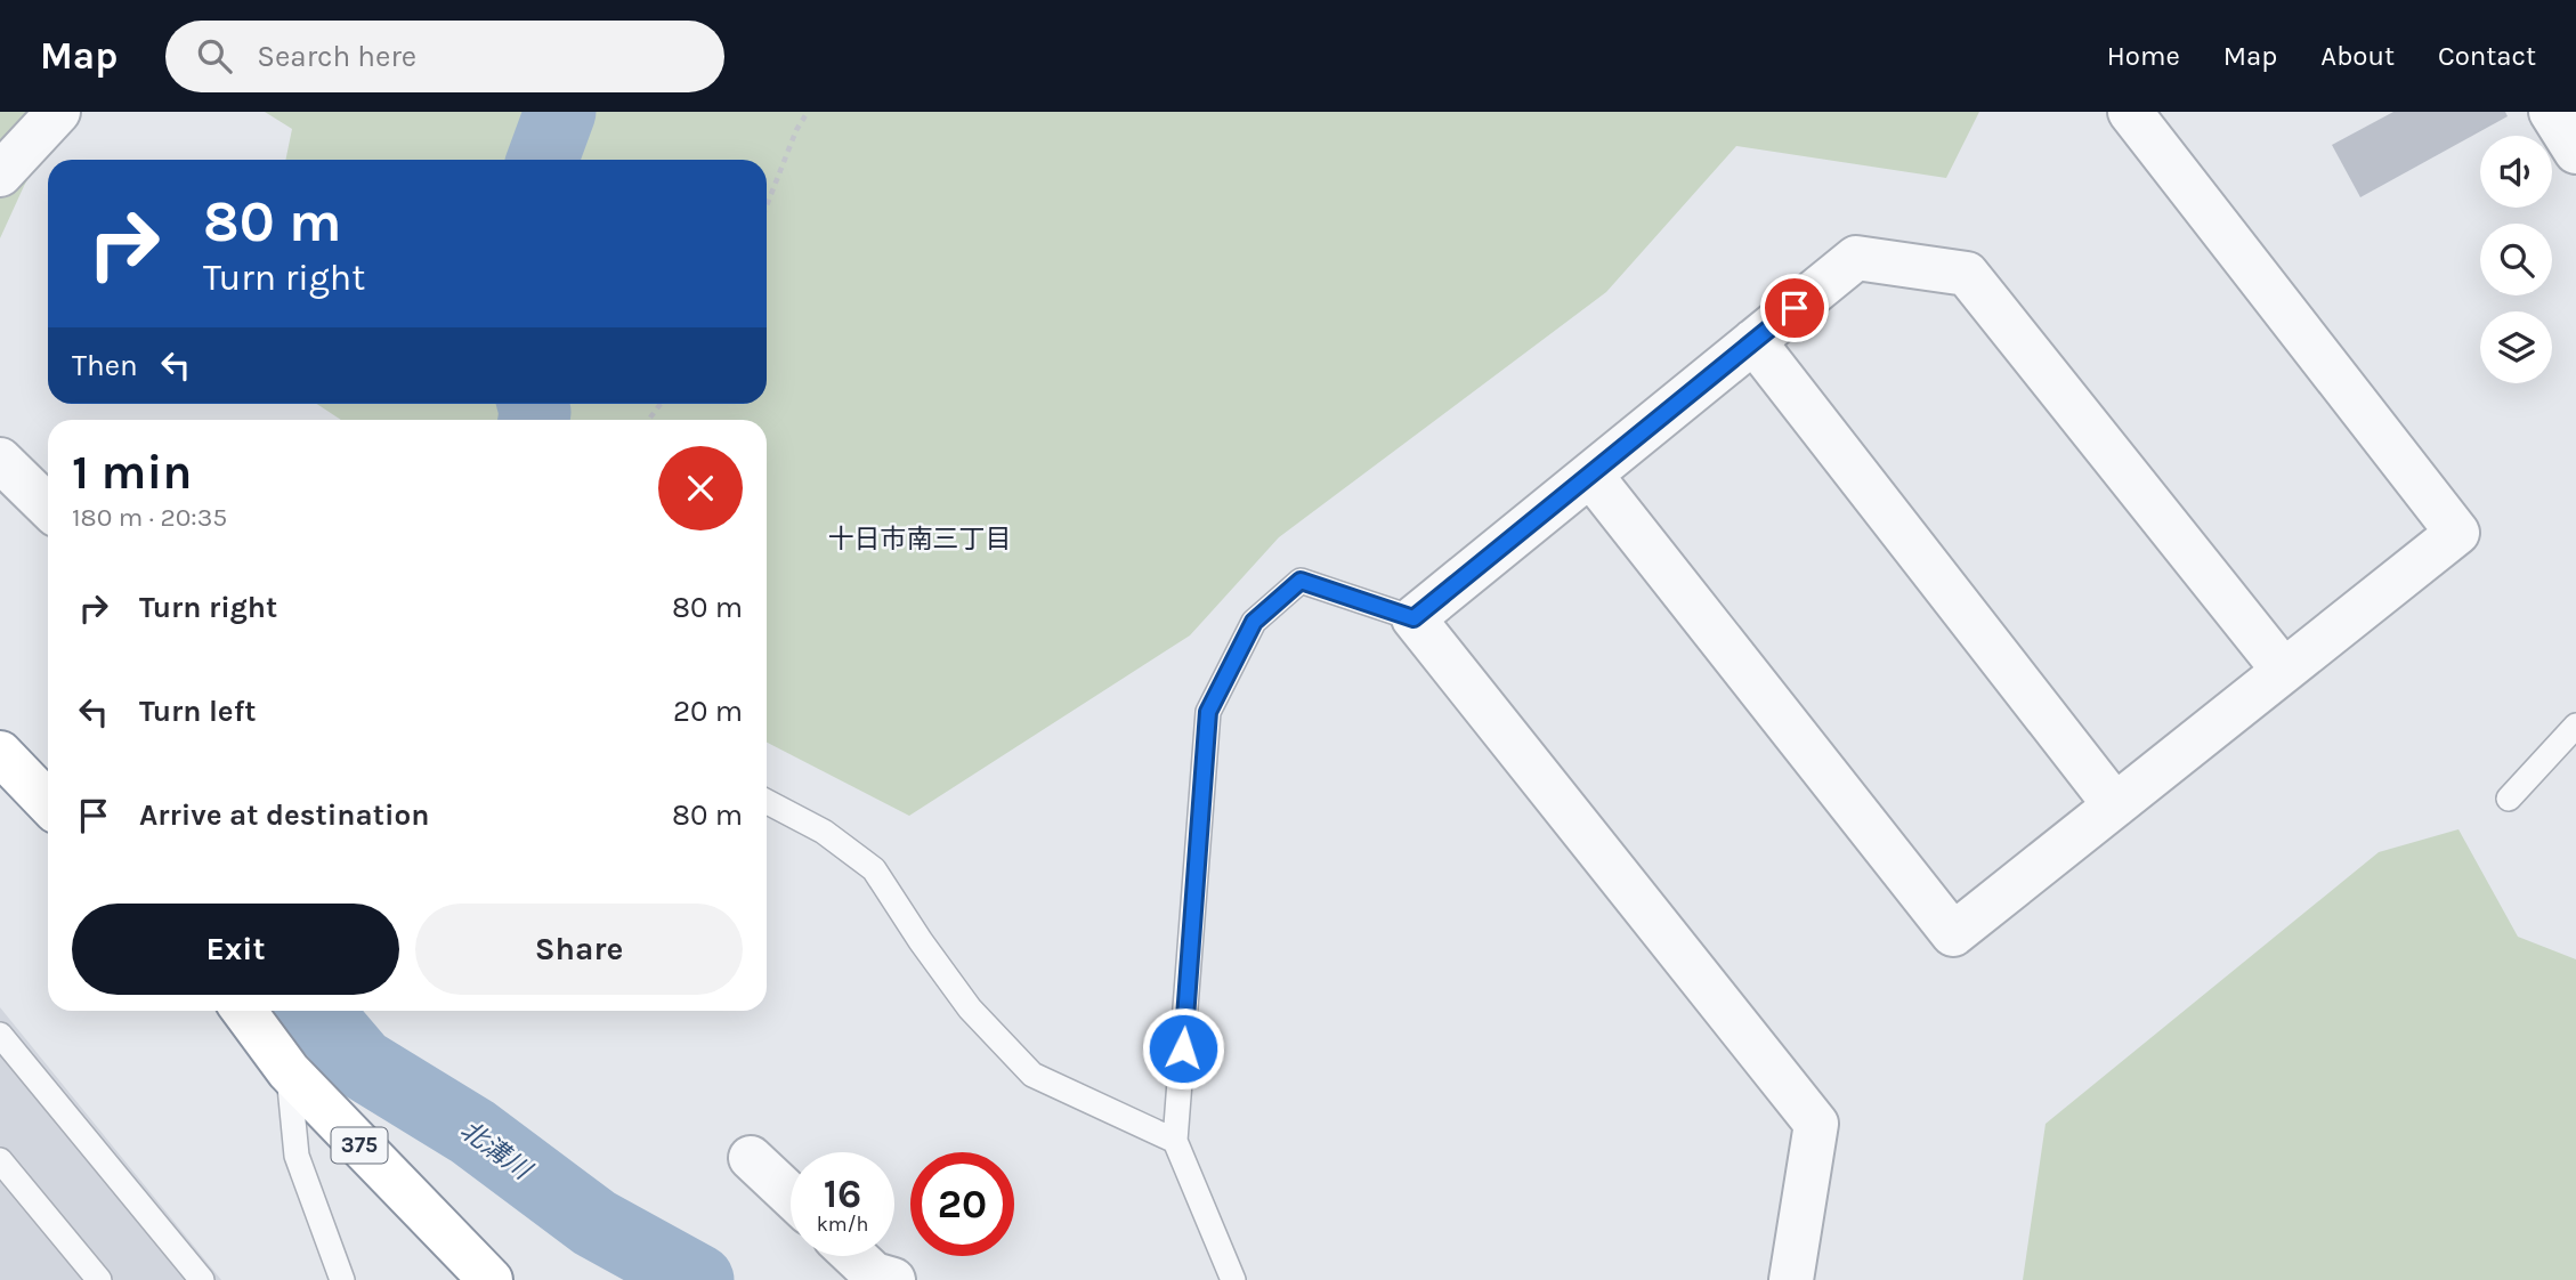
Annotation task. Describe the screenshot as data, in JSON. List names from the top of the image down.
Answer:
{
  "streets": {
    "highway": ["375"]
  },
  "districts": ["十日市南三丁目"],
  "water": ["北溝川"],
  "page": {
    "header": "Map",
    "search": "Search here",
    "nav": [
      "Home",
      "Map",
      "About",
      "Contact"
    ],
    "turn": ["80 m", "Turn right"],
    "then": "Then",
    "heading": ["1 min", "180 m · 20:35"],
    "list": [
      {
        "name": "Turn right",
        "value": "80 m"
      },
      {
        "name": "Turn left",
        "value": "20 m"
      },
      {
        "name": "Arrive at destination",
        "value": "80 m"
      }
    ],
    "buttons": ["Exit", "Share"],
    "speed": "16 km/h",
    "limit": "20"
  }
}
